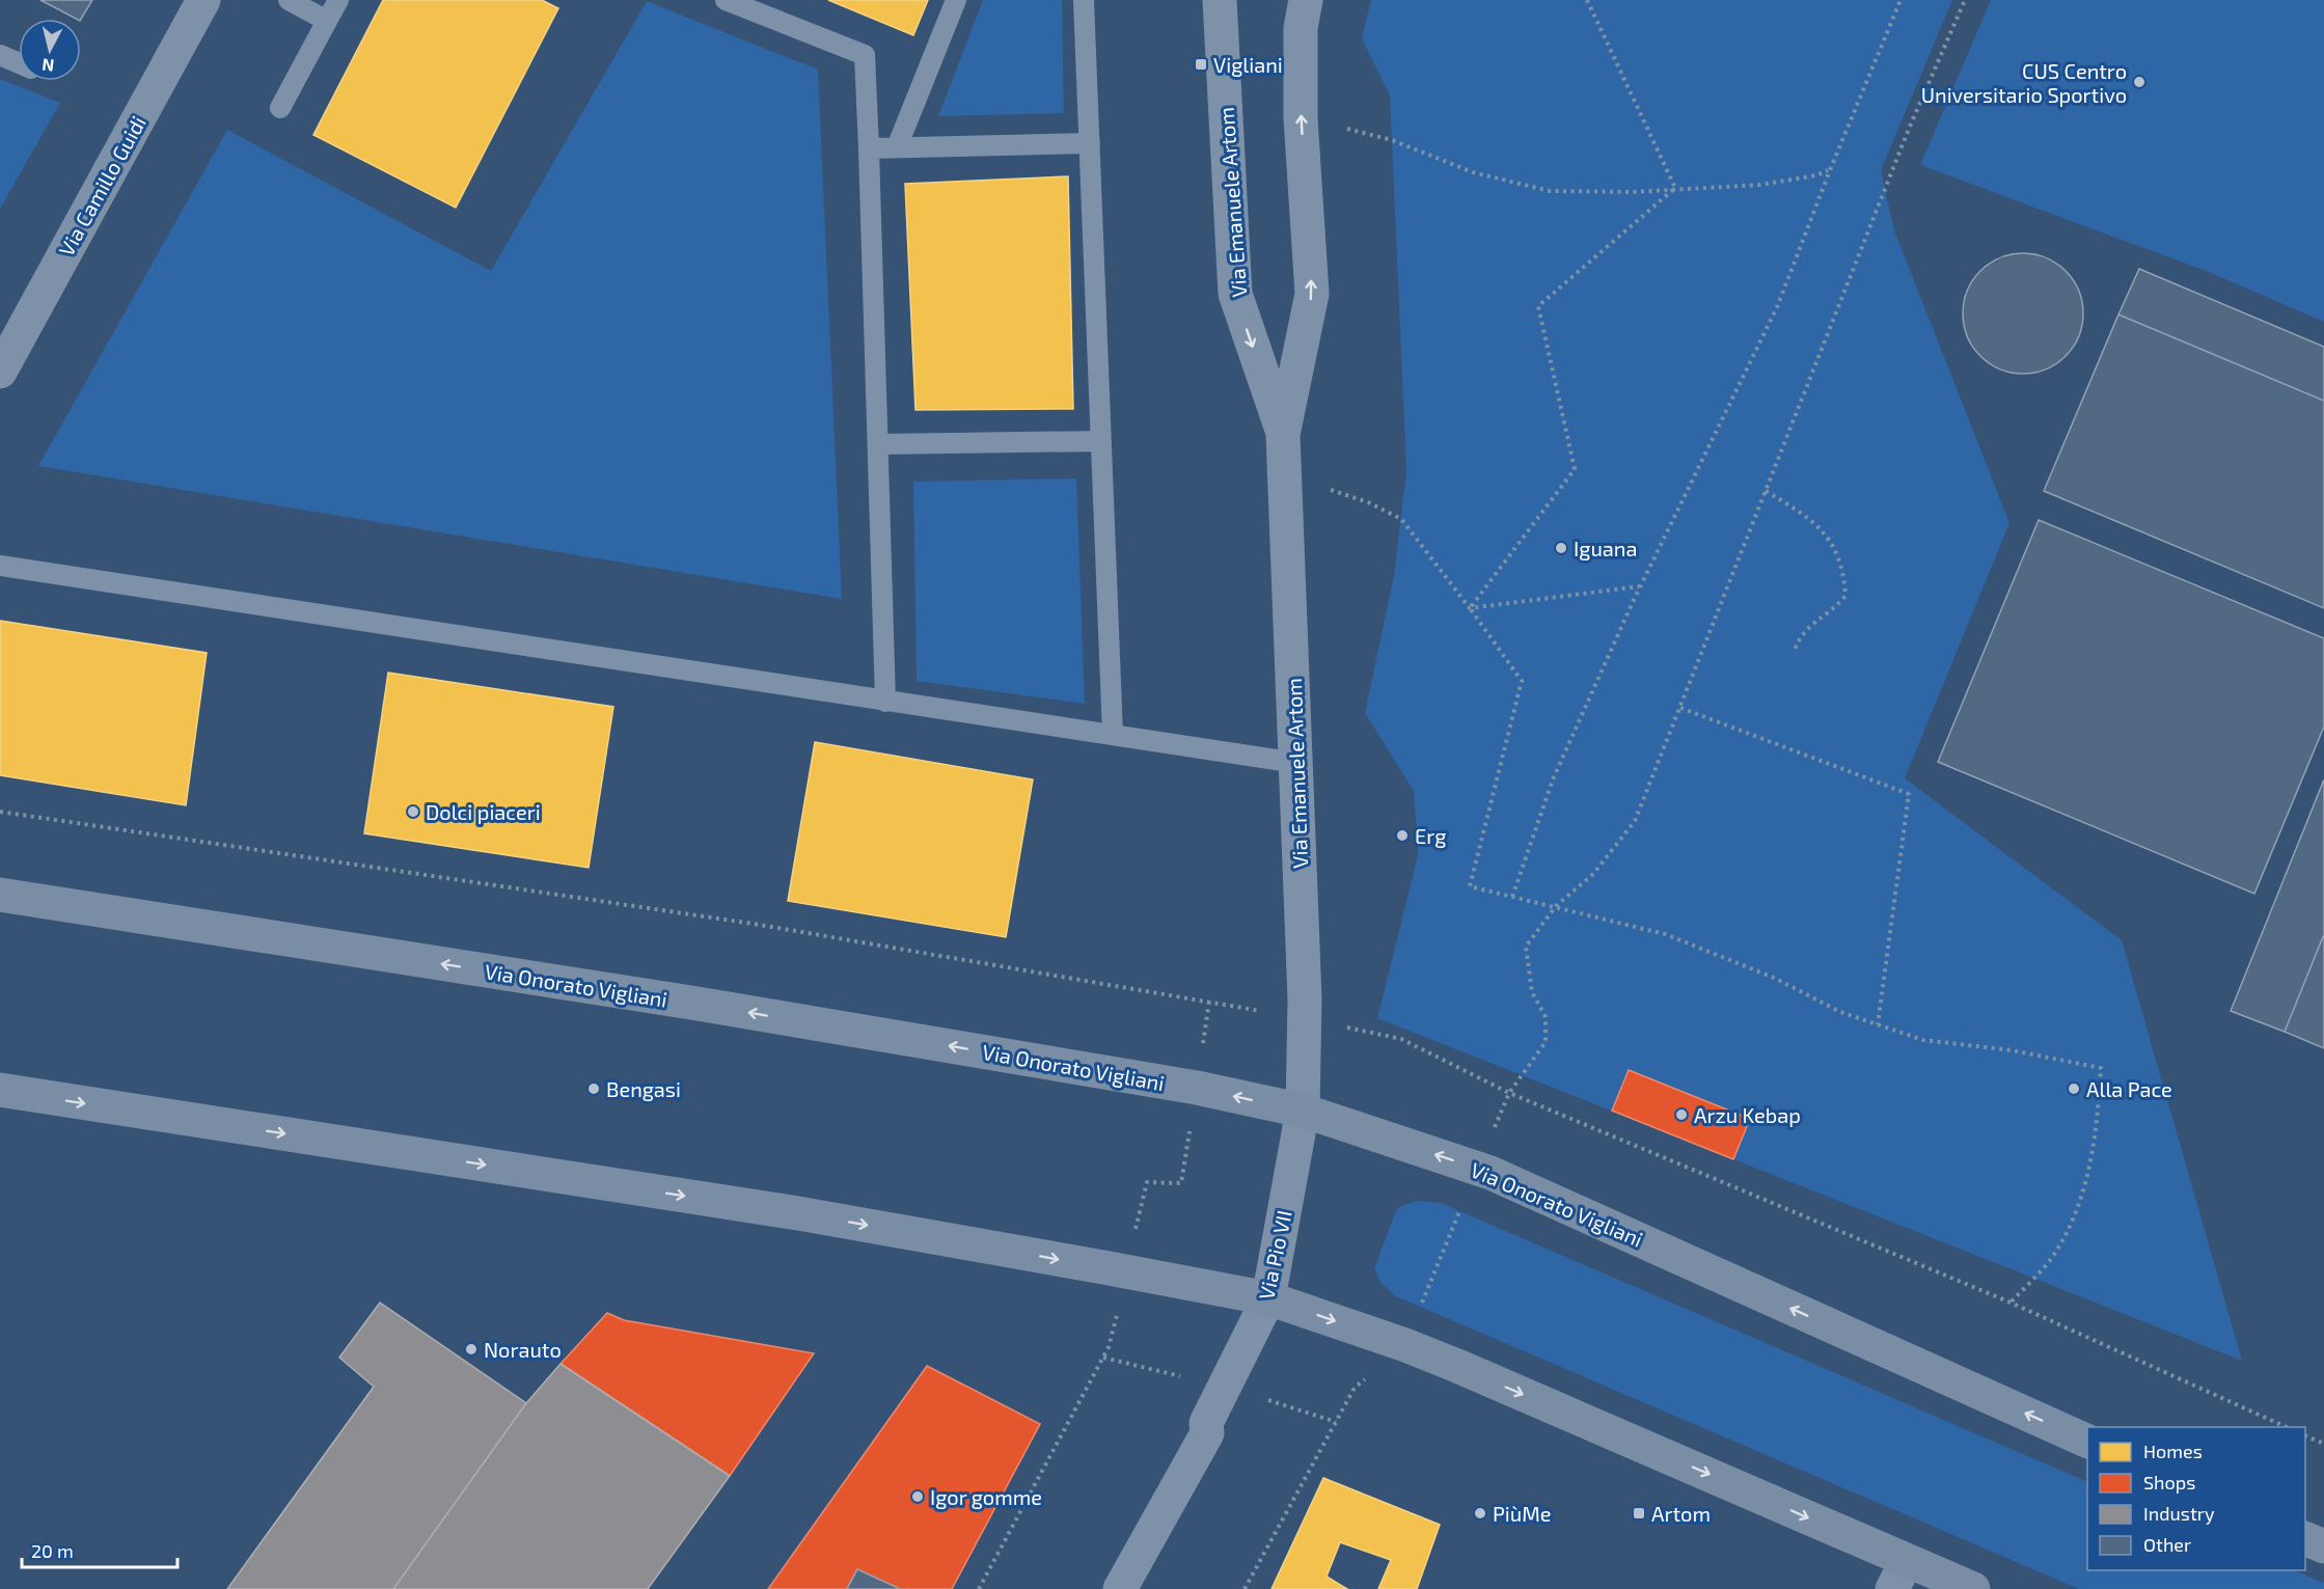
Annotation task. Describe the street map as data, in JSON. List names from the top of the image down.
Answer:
{
  "streets": {
    "main road": ["Via Onorato Vigliani"],
    "street": ["Via Camillo Guidi", "Via Emanuele Artom", "Via Pio VII"]
  },
  "crossings": [
    ["Via Emanuele Artom", "Via Onorato Vigliani"],
    ["Via Emanuele Artom", "Via Pio VII"],
    ["Via Onorato Vigliani", "Via Pio VII"]
  ],
  "places": {
    "transit": ["Vigliani", "Artom"],
    "other": [
      "CUS Centro Universitario Sportivo",
      "Iguana",
      "Dolci piaceri",
      "Erg",
      "Bengasi",
      "Alla Pace",
      "Arzu Kebap",
      "Norauto",
      "Igor gomme",
      "PiùMe"
    ]
  },
  "legend": [
    "Homes",
    "Shops",
    "Industry",
    "Other"
  ],
  "scale_bar": "20 m",
  "north": "bottom"
}
